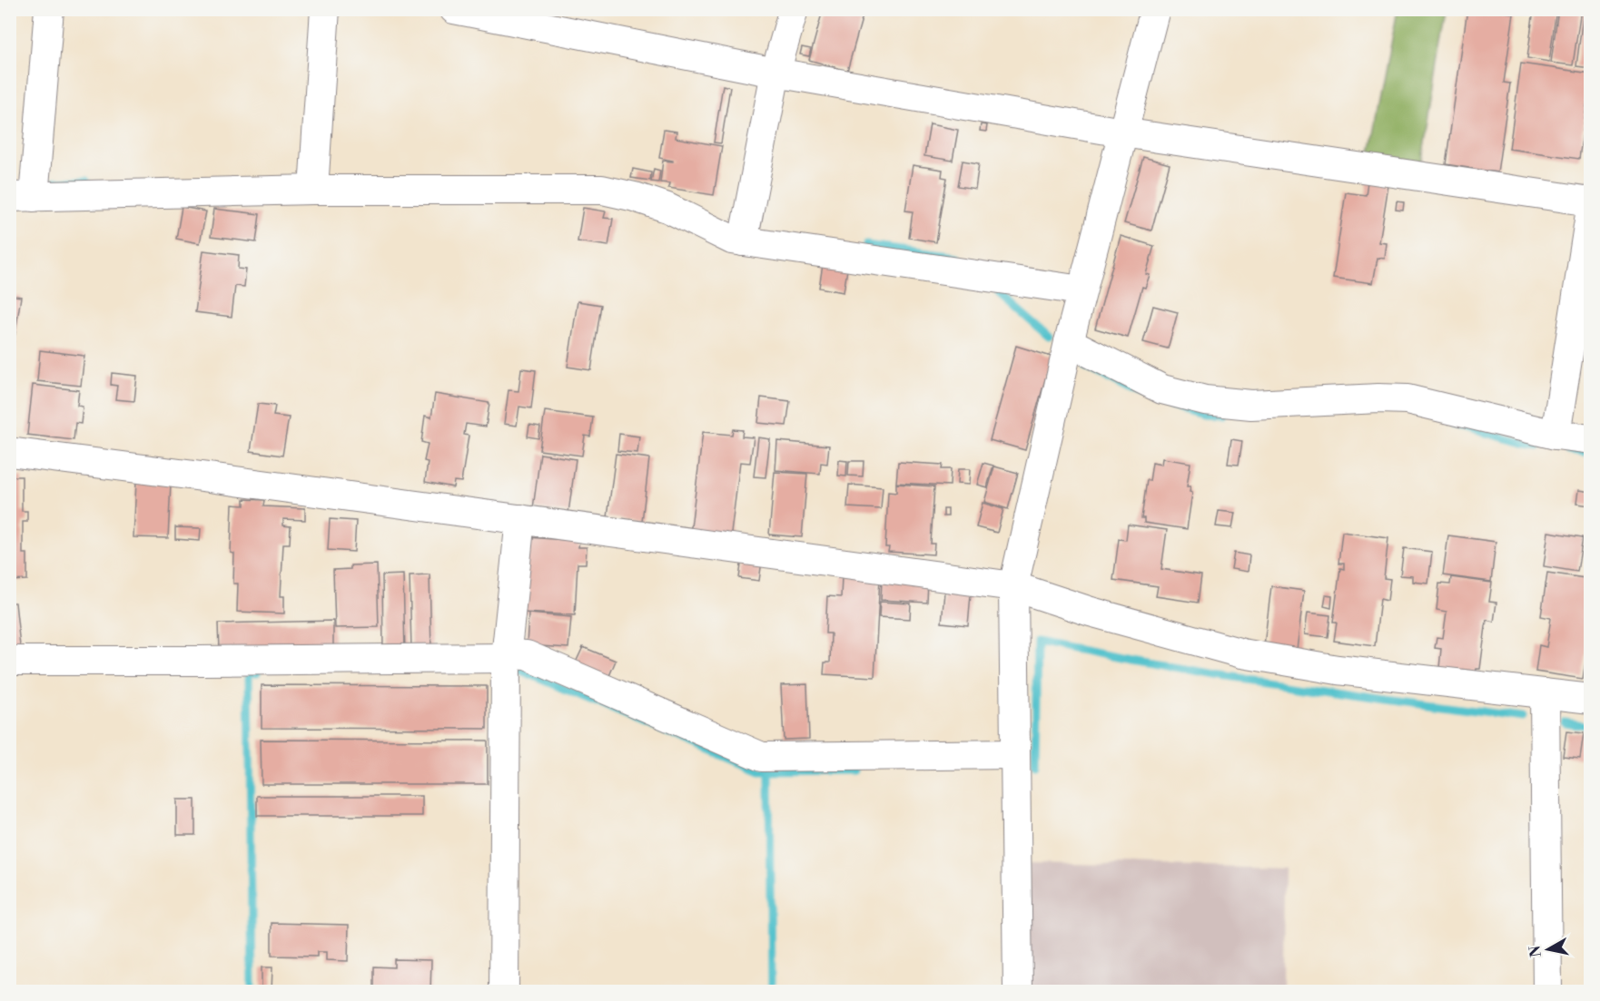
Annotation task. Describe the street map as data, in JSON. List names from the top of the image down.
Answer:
{
  "north": "left"
}
